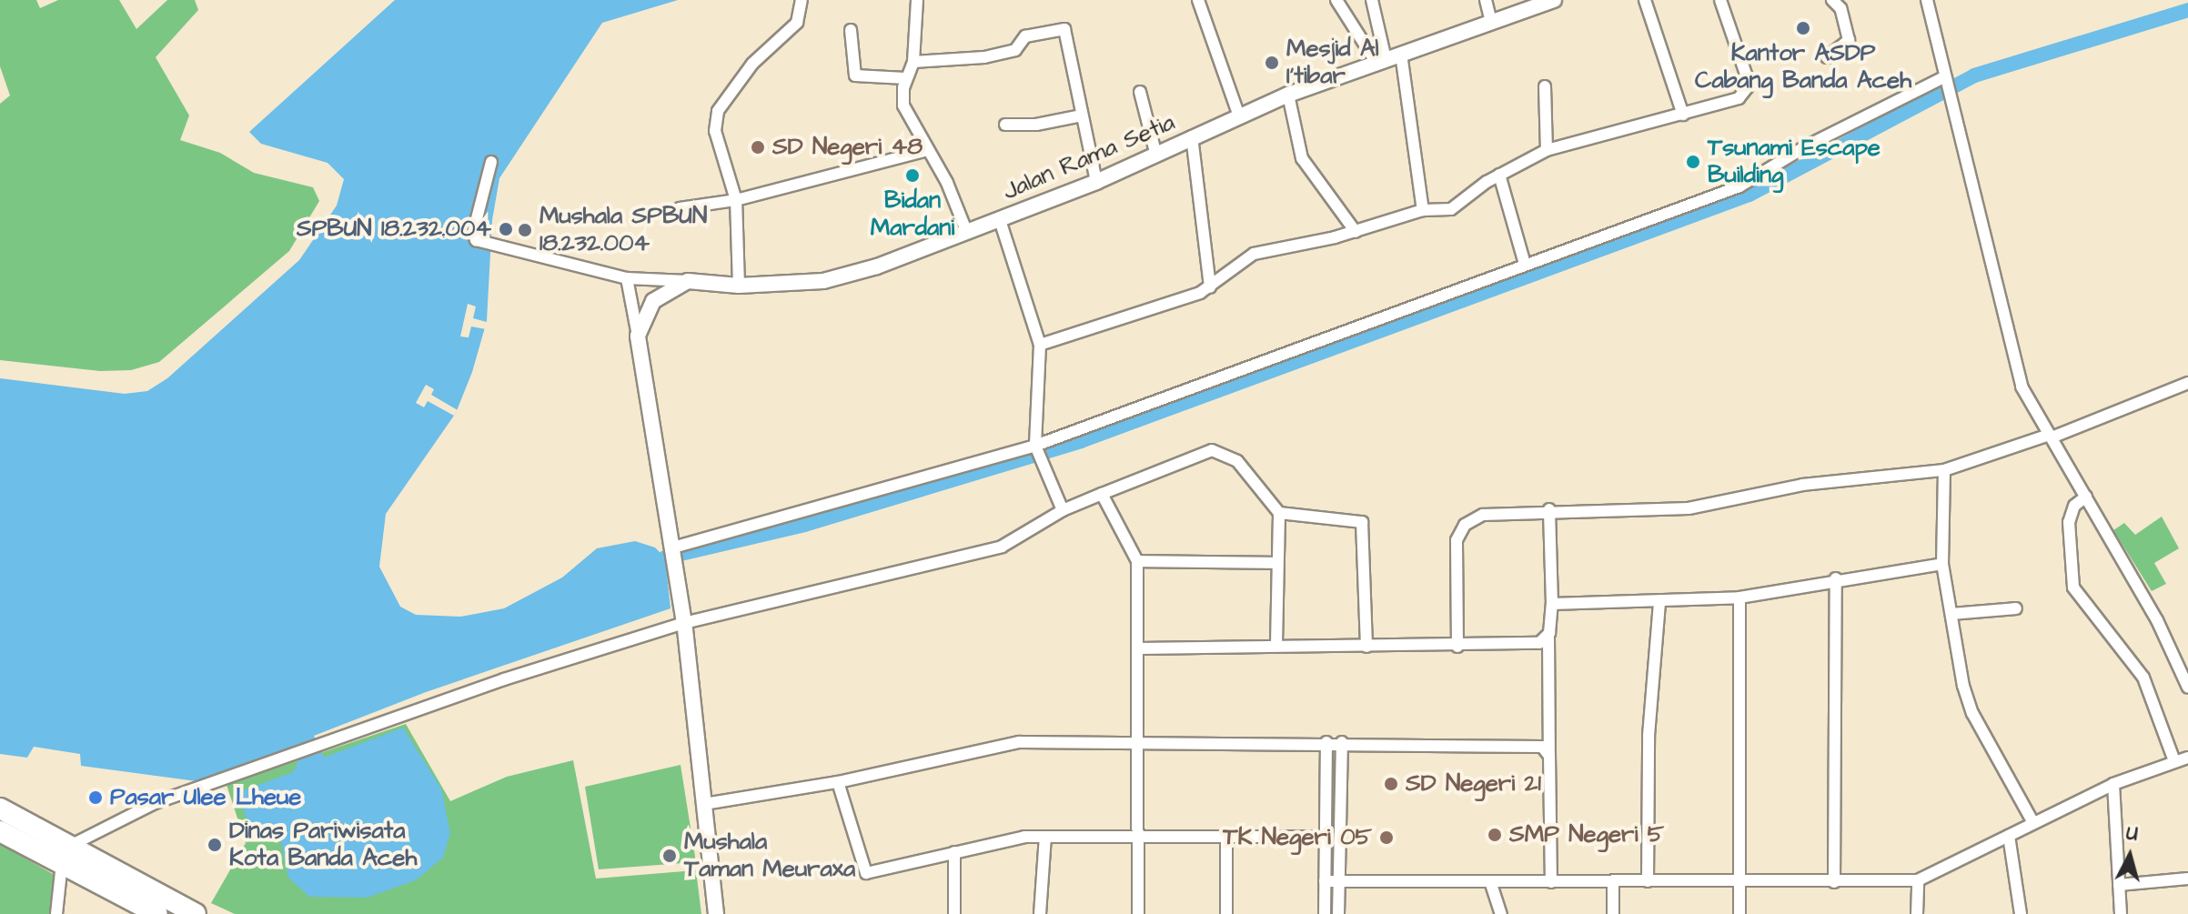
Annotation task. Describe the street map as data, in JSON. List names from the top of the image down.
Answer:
{
  "streets": {
    "street": ["Jalan Rama Setia"]
  },
  "places": [
    "Kantor ASDP Cabang Banda Aceh",
    "Mesjid Al I'tibar",
    "SD Negeri 48",
    "Tsunami Escape Building",
    "Bidan Mardani",
    "SPBUN 18.232.004",
    "Mushala SPBUN 18.232.004",
    "SD Negeri 21",
    "Pasar Ulee Lheue",
    "SMP Negeri 5",
    "TK Negeri 05",
    "Dinas Pariwisata Kota Banda Aceh",
    "Mushala Taman Meuraxa"
  ],
  "north": "top"
}
